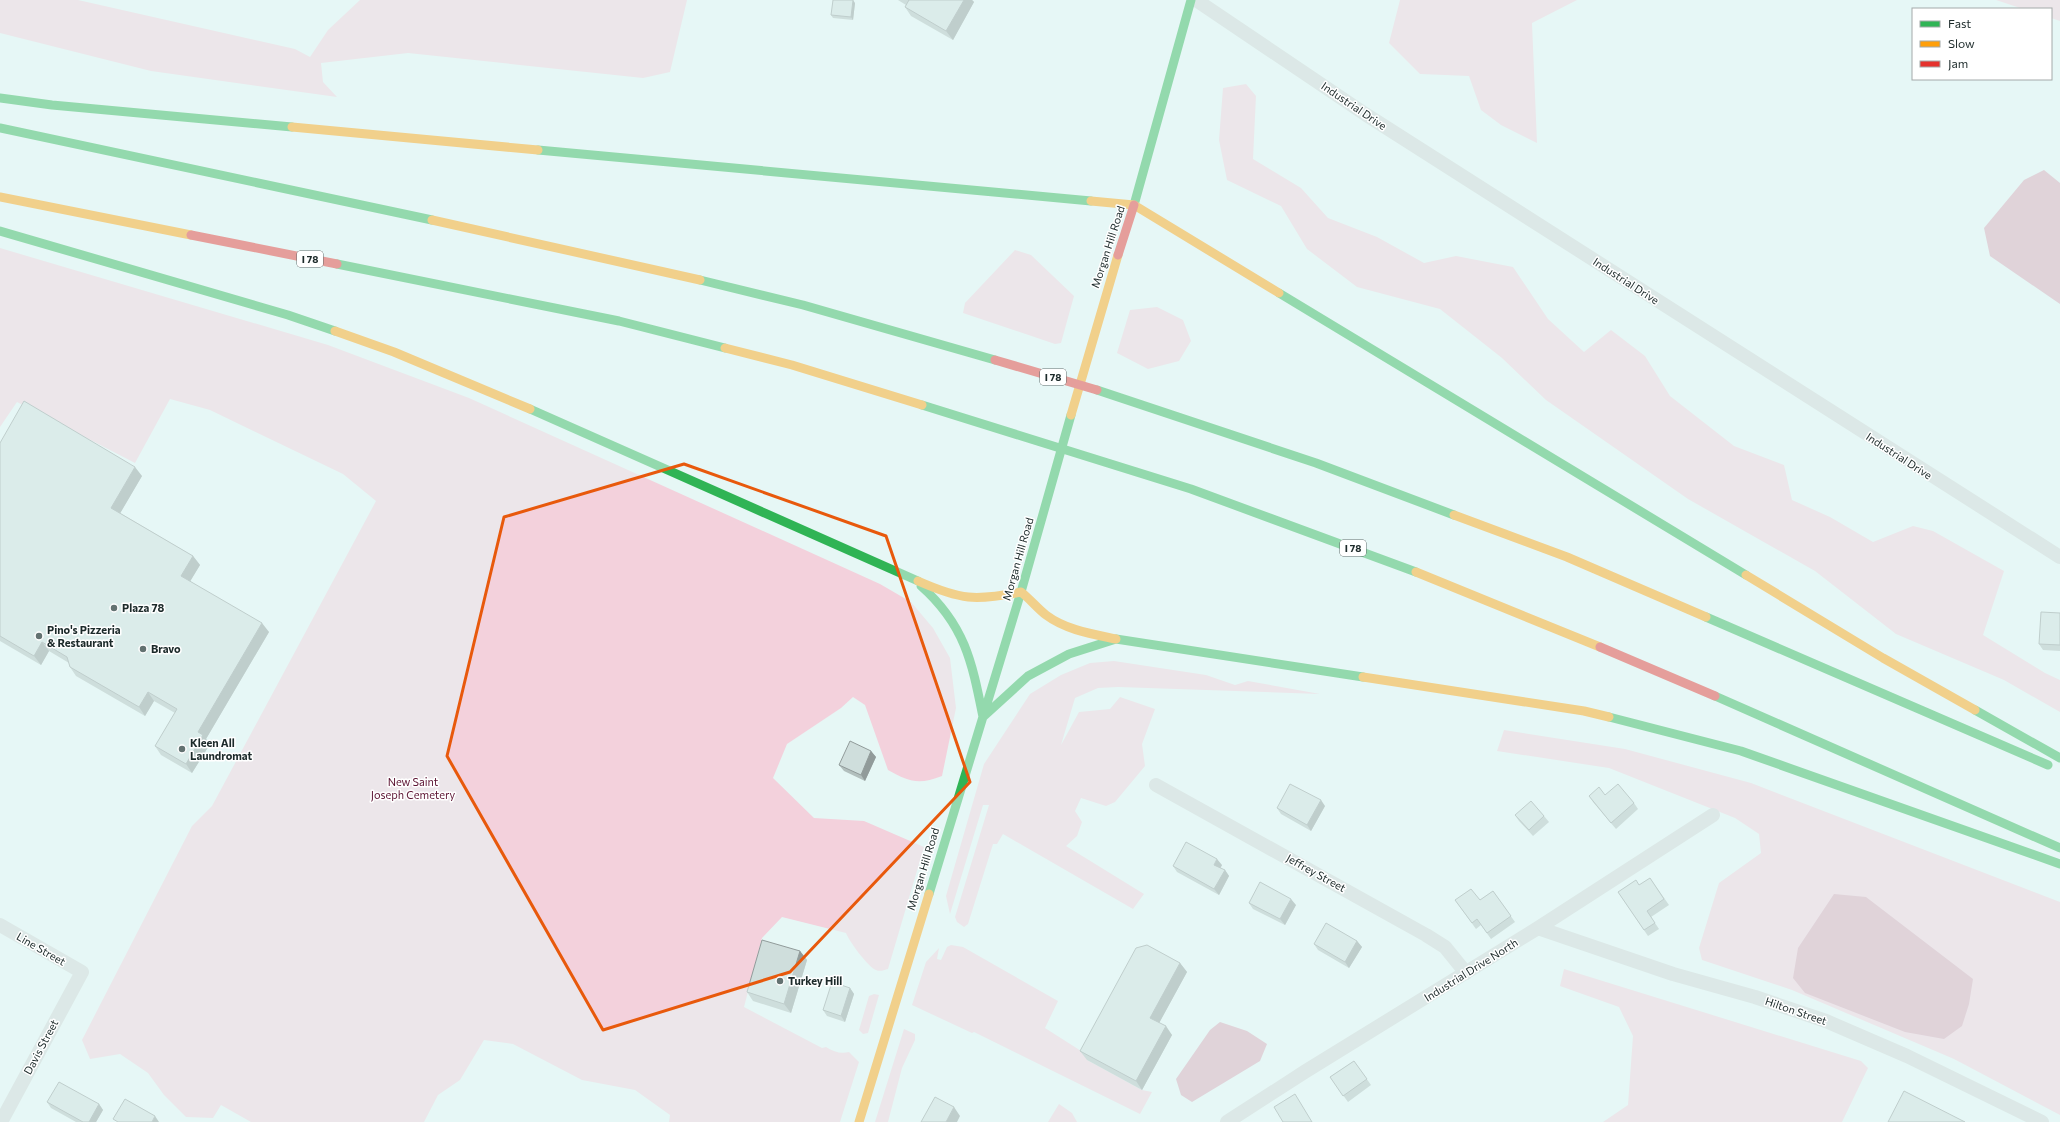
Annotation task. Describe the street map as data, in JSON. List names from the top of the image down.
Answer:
{
  "streets": {
    "main road": ["Morgan Hill Road", "I 78"],
    "street": [
      "Industrial Drive",
      "Jeffrey Street",
      "Line Street",
      "Industrial Drive North",
      "Hilton Street",
      "Davis Street"
    ]
  },
  "crossings": [
    ["Jeffrey Street", "Industrial Drive North"],
    ["Line Street", "Davis Street"],
    ["Industrial Drive North", "Hilton Street"]
  ],
  "parks": ["New Saint Joseph Cemetery"],
  "places": [
    "Plaza 78",
    "Pino's Pizzeria & Restaurant",
    "Bravo",
    "Kleen All Laundromat",
    "Turkey Hill"
  ],
  "legend": ["Fast", "Slow", "Jam"]
}
